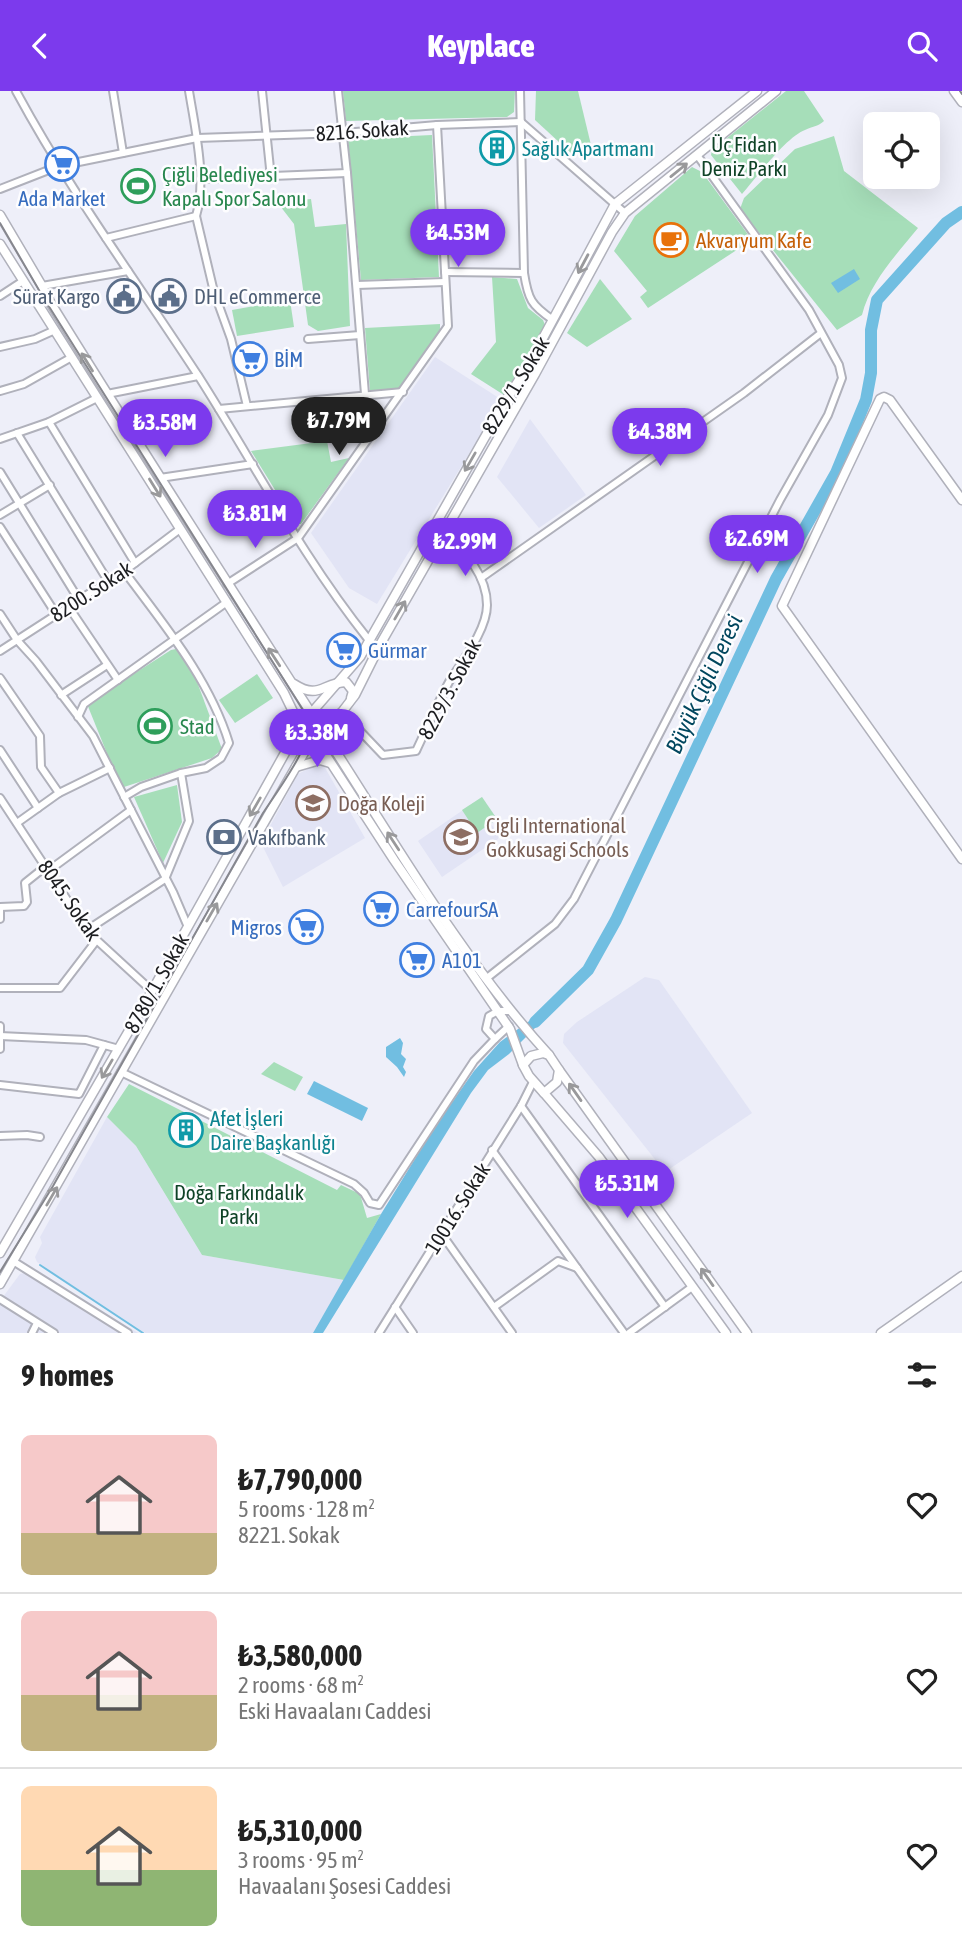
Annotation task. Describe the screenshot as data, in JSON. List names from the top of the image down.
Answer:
{
  "streets": {
    "street": [
      "8216. Sokak",
      "8229/1. Sokak",
      "8200. Sokak",
      "8229/3. Sokak",
      "8045. Sokak",
      "8780/1. Sokak",
      "10016. Sokak"
    ]
  },
  "crossings": [
    ["8229/1. Sokak", "8229/3. Sokak"],
    ["8229/1. Sokak", "8780/1. Sokak"],
    ["8045. Sokak", "8780/1. Sokak"]
  ],
  "one_way": ["8780/1. Sokak"],
  "water": ["Büyük Çiğli Deresi"],
  "parks": ["Üç Fidan Deniz Parkı", "Doğa Farkındalık Parkı"],
  "places": {
    "building": ["Sağlık Apartmanı", "Afet İşleri Daire Başkanlığı"],
    "supermarket": [
      "Ada Market",
      "BİM",
      "Gürmar",
      "CarrefourSA",
      "Migros",
      "A101"
    ],
    "sports": ["Çiğli Belediyesi Kapalı Spor Salonu", "Stad"],
    "cafe": ["Akvaryum Kafe"],
    "public building": ["Sürat Kargo", "DHL eCommerce"],
    "school or university": ["Doğa Koleji", "Cigli International Gokkusagi Schools"],
    "bank": ["Vakıfbank"]
  },
  "page": {
    "header": "Keyplace",
    "price": [
      "₺4.53M",
      "₺7.79M",
      "₺3.58M",
      "₺4.38M",
      "₺3.81M",
      "₺2.69M",
      "₺2.99M",
      "₺3.38M",
      "₺5.31M"
    ],
    "heading": "9 homes",
    "list": [
      {
        "name": "₺7,790,000",
        "note": "5 rooms · 128 m² · 8221. Sokak"
      },
      {
        "name": "₺3,580,000",
        "note": "2 rooms · 68 m² · Eski Havaalanı Caddesi"
      },
      {
        "name": "₺5,310,000",
        "note": "3 rooms · 95 m² · Havaalanı Şosesi Caddesi"
      }
    ]
  }
}
